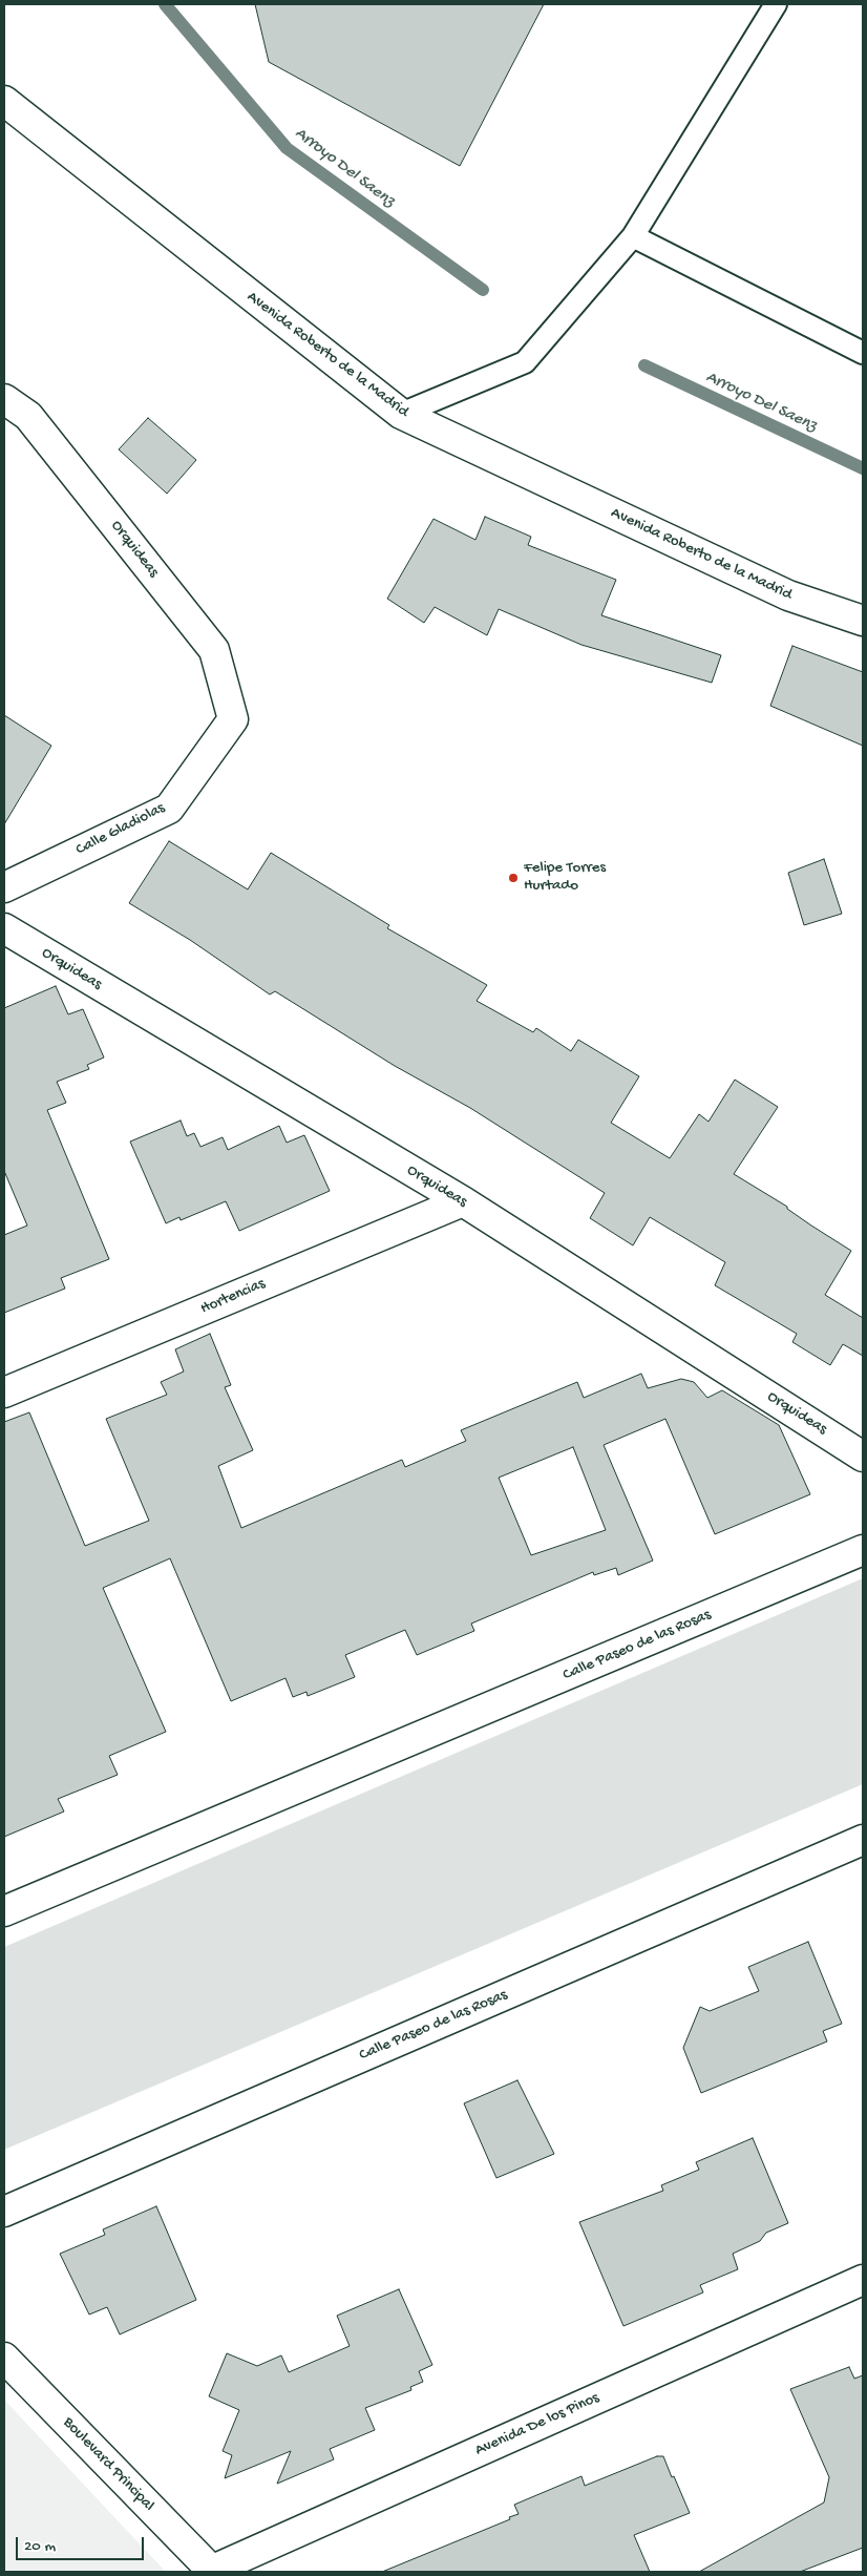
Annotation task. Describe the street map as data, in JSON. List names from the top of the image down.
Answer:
{
  "streets": {
    "street": [
      "Avenida Roberto de la Madrid",
      "Orquideas",
      "Calle Gladiolas",
      "Hortencias",
      "Calle Paseo de las Rosas",
      "Avenida De los Pinos",
      "Boulevard Principal"
    ]
  },
  "crossings": [
    ["Orquideas", "Calle Gladiolas"],
    ["Orquideas", "Hortencias"],
    ["Avenida De los Pinos", "Boulevard Principal"]
  ],
  "water": ["Arroyo Del Saenz"],
  "places": ["Felipe Torres Hurtado"],
  "scale_bar": "20 m"
}
